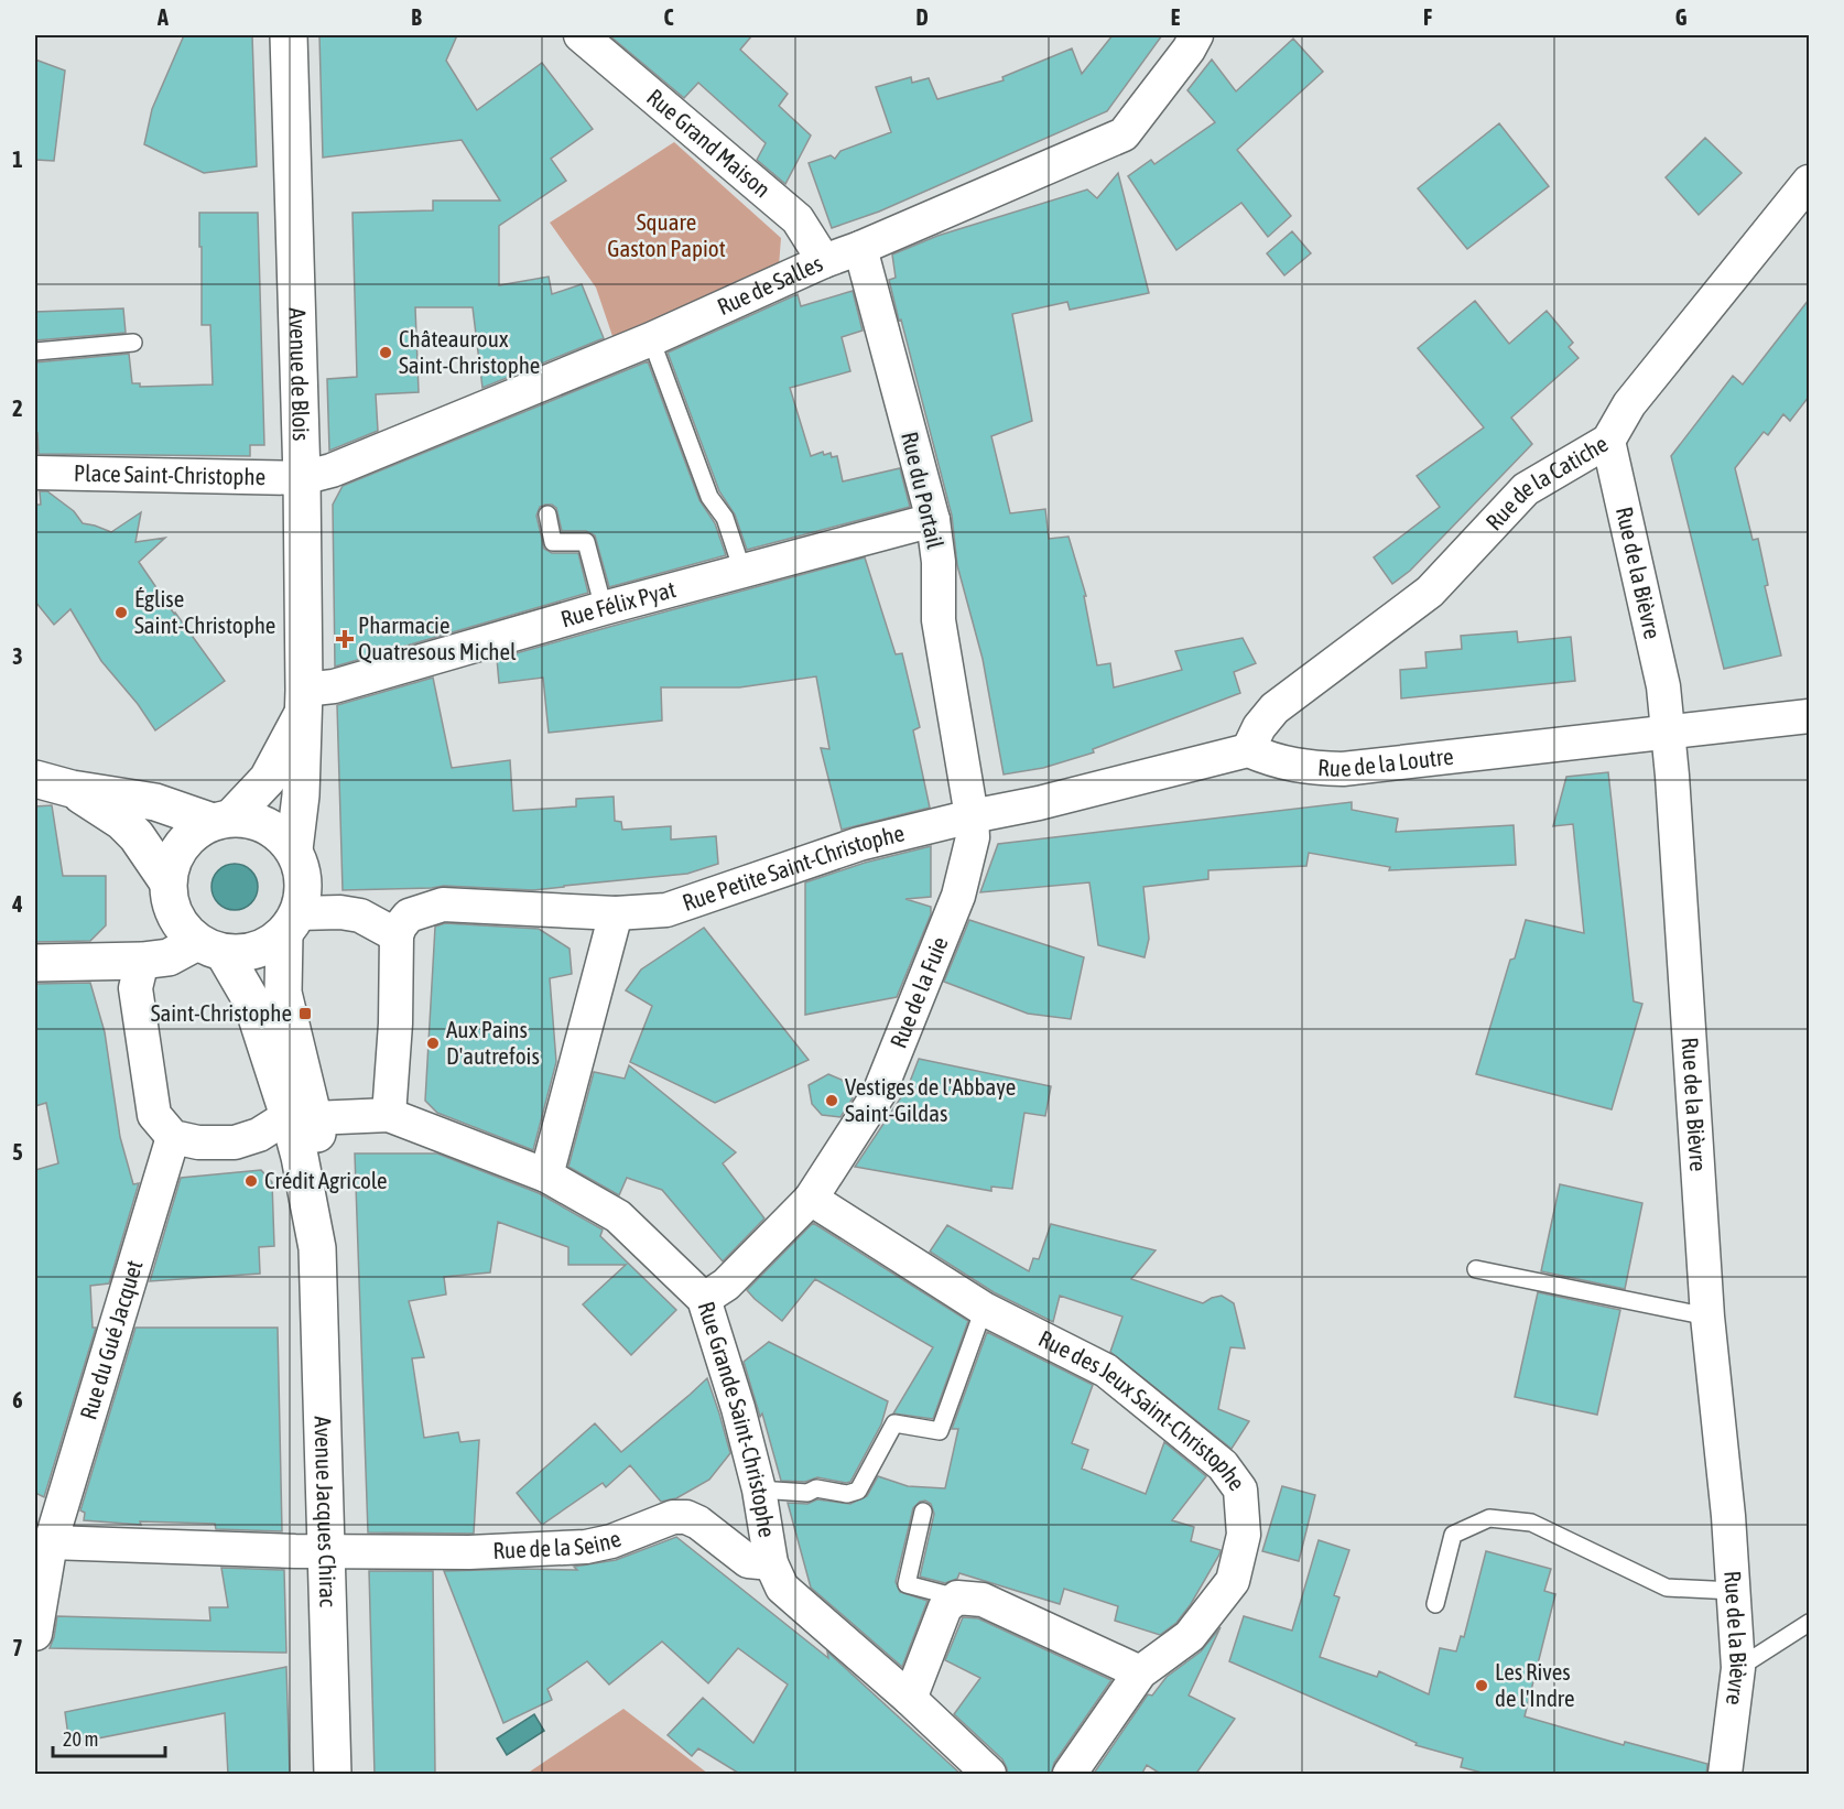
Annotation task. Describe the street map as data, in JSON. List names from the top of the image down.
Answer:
{
  "streets": {
    "main road": ["Avenue de Blois", "Avenue Jacques Chirac"],
    "street": [
      "Rue Grand Maison",
      "Rue de Salles",
      "Place Saint-Christophe",
      "Rue de la Catiche",
      "Rue du Portail",
      "Rue de la Bièvre",
      "Rue Félix Pyat",
      "Rue de la Loutre",
      "Rue Petite Saint-Christophe",
      "Rue de la Fuie",
      "Rue du Gué Jacquet",
      "Rue des Jeux Saint-Christophe",
      "Rue Grande Saint-Christophe",
      "Rue de la Seine"
    ]
  },
  "crossings": [
    ["Rue Grand Maison", "Rue de Salles"],
    ["Rue de Salles", "Avenue de Blois"],
    ["Rue de Salles", "Place Saint-Christophe"],
    ["Rue de Salles", "Rue du Portail"],
    ["Avenue de Blois", "Place Saint-Christophe"],
    ["Avenue de Blois", "Rue Félix Pyat"],
    ["Rue de la Catiche", "Rue de la Bièvre"],
    ["Rue de la Catiche", "Rue de la Loutre"],
    ["Rue du Portail", "Rue Félix Pyat"],
    ["Rue du Portail", "Rue Petite Saint-Christophe"],
    ["Rue du Portail", "Rue de la Fuie"],
    ["Rue de la Bièvre", "Rue de la Loutre"],
    ["Rue Petite Saint-Christophe", "Rue de la Fuie"],
    ["Rue de la Fuie", "Rue des Jeux Saint-Christophe"],
    ["Rue de la Fuie", "Rue Grande Saint-Christophe"],
    ["Rue Grande Saint-Christophe", "Avenue Jacques Chirac"],
    ["Rue Grande Saint-Christophe", "Rue de la Seine"],
    ["Avenue Jacques Chirac", "Rue de la Seine"]
  ],
  "parks": ["Square Gaston Papiot"],
  "places": {
    "other": [
      "Châteauroux Saint-Christophe",
      "Église Saint-Christophe",
      "Aux Pains D'autrefois",
      "Vestiges de l'Abbaye Saint-Gildas",
      "Crédit Agricole",
      "Les Rives de l'Indre"
    ],
    "health": ["Pharmacie Quatresous Michel"],
    "transit": ["Saint-Christophe"]
  },
  "scale_bar": "20 m",
  "grid": {
    "columns": [
      "A",
      "B",
      "C",
      "D",
      "E",
      "F",
      "G"
    ],
    "rows": [
      "1",
      "2",
      "3",
      "4",
      "5",
      "6",
      "7"
    ]
  }
}
